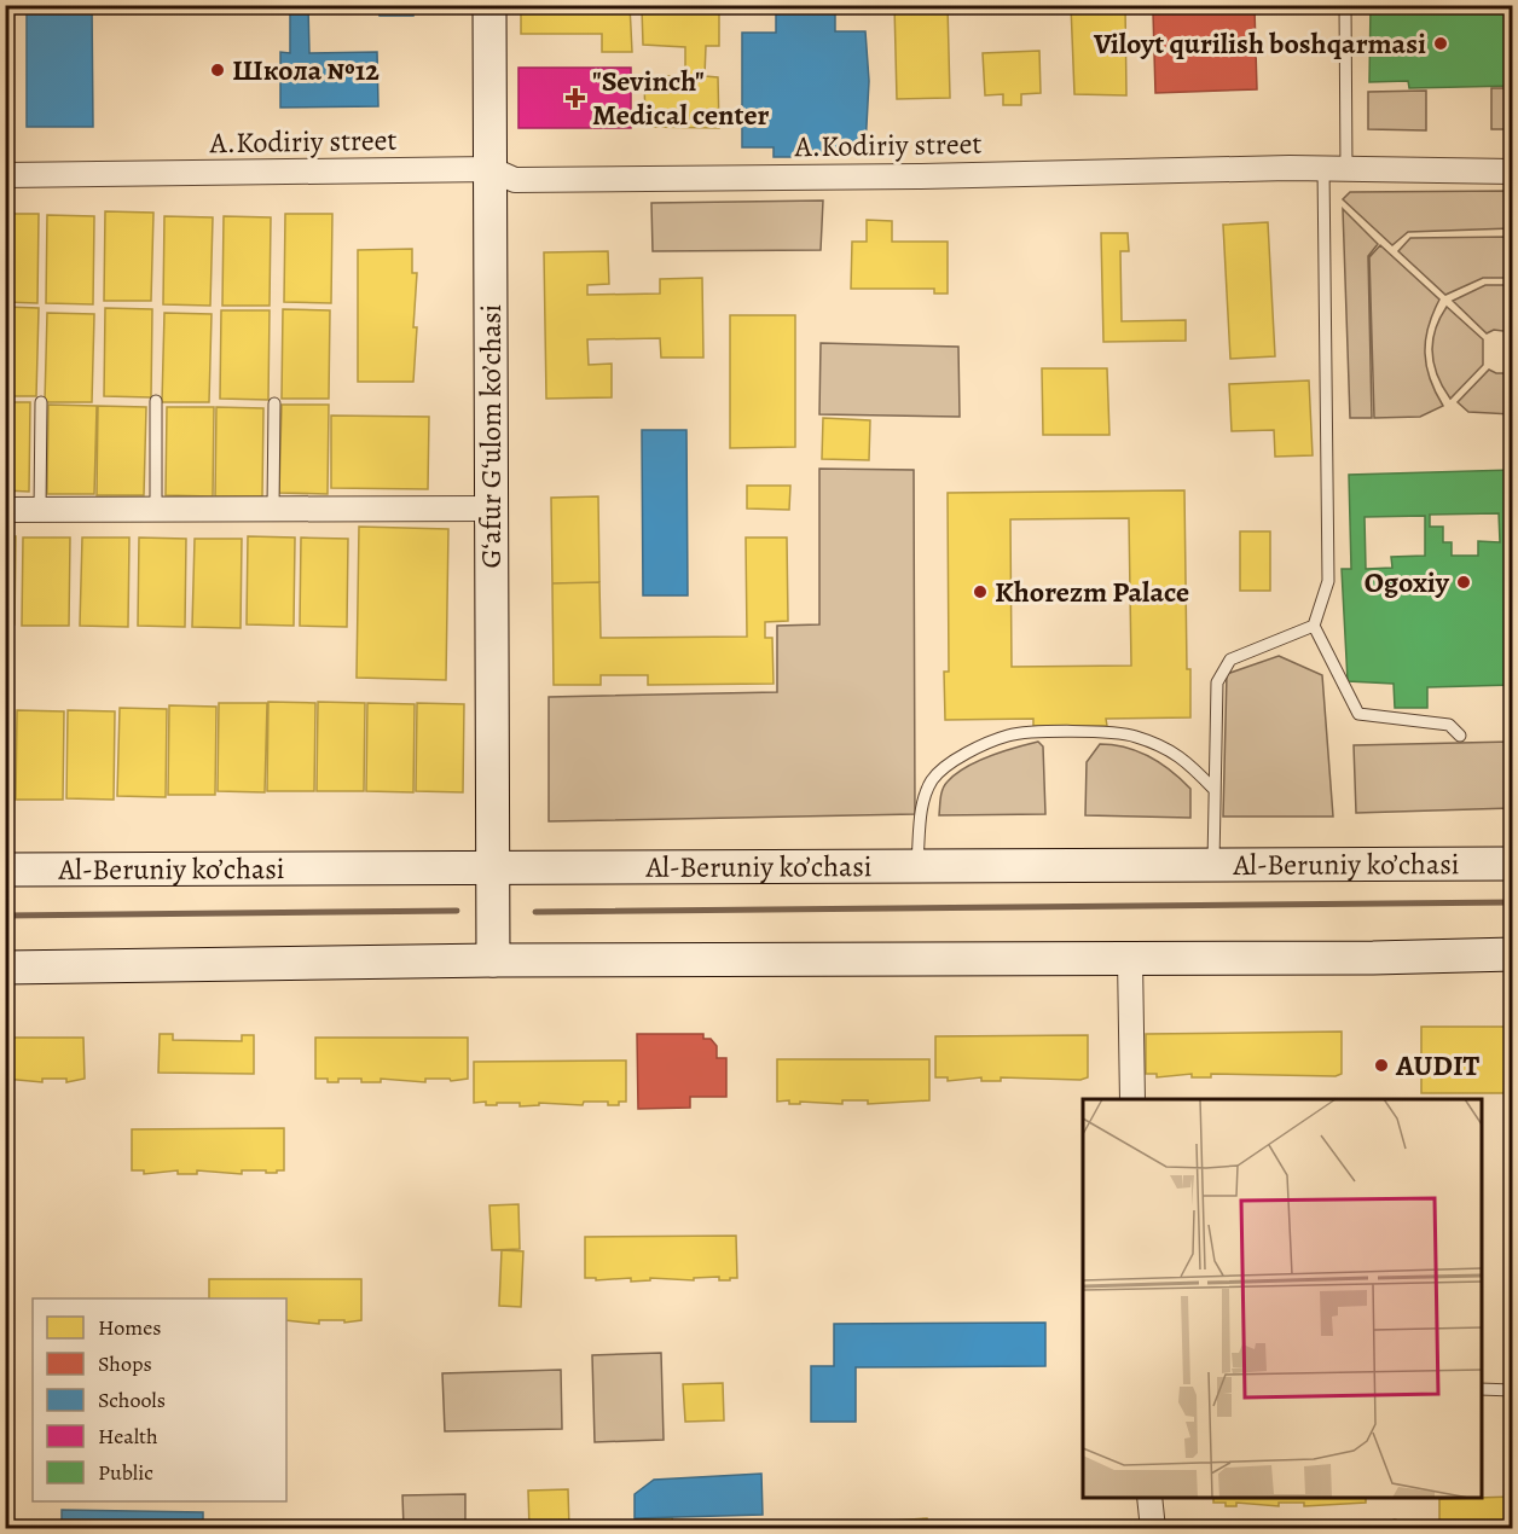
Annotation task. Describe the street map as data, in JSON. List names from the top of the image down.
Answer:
{
  "streets": {
    "main road": ["Gʻafur Gʻulom ko’chasi", "Al-Beruniy ko’chasi"],
    "street": ["A.Kodiriy street"]
  },
  "crossings": [
    ["A.Kodiriy street", "Gʻafur Gʻulom ko’chasi"],
    ["Gʻafur Gʻulom ko’chasi", "Al-Beruniy ko’chasi"]
  ],
  "places": {
    "other": [
      "Viloyt qurilish boshqarmasi",
      "Школа №12",
      "Ogoxiy",
      "Khorezm Palace",
      "AUDIT"
    ],
    "health": ["\"Sevinch\" Medical center"]
  },
  "legend": [
    "Homes",
    "Shops",
    "Schools",
    "Health",
    "Public"
  ]
}
